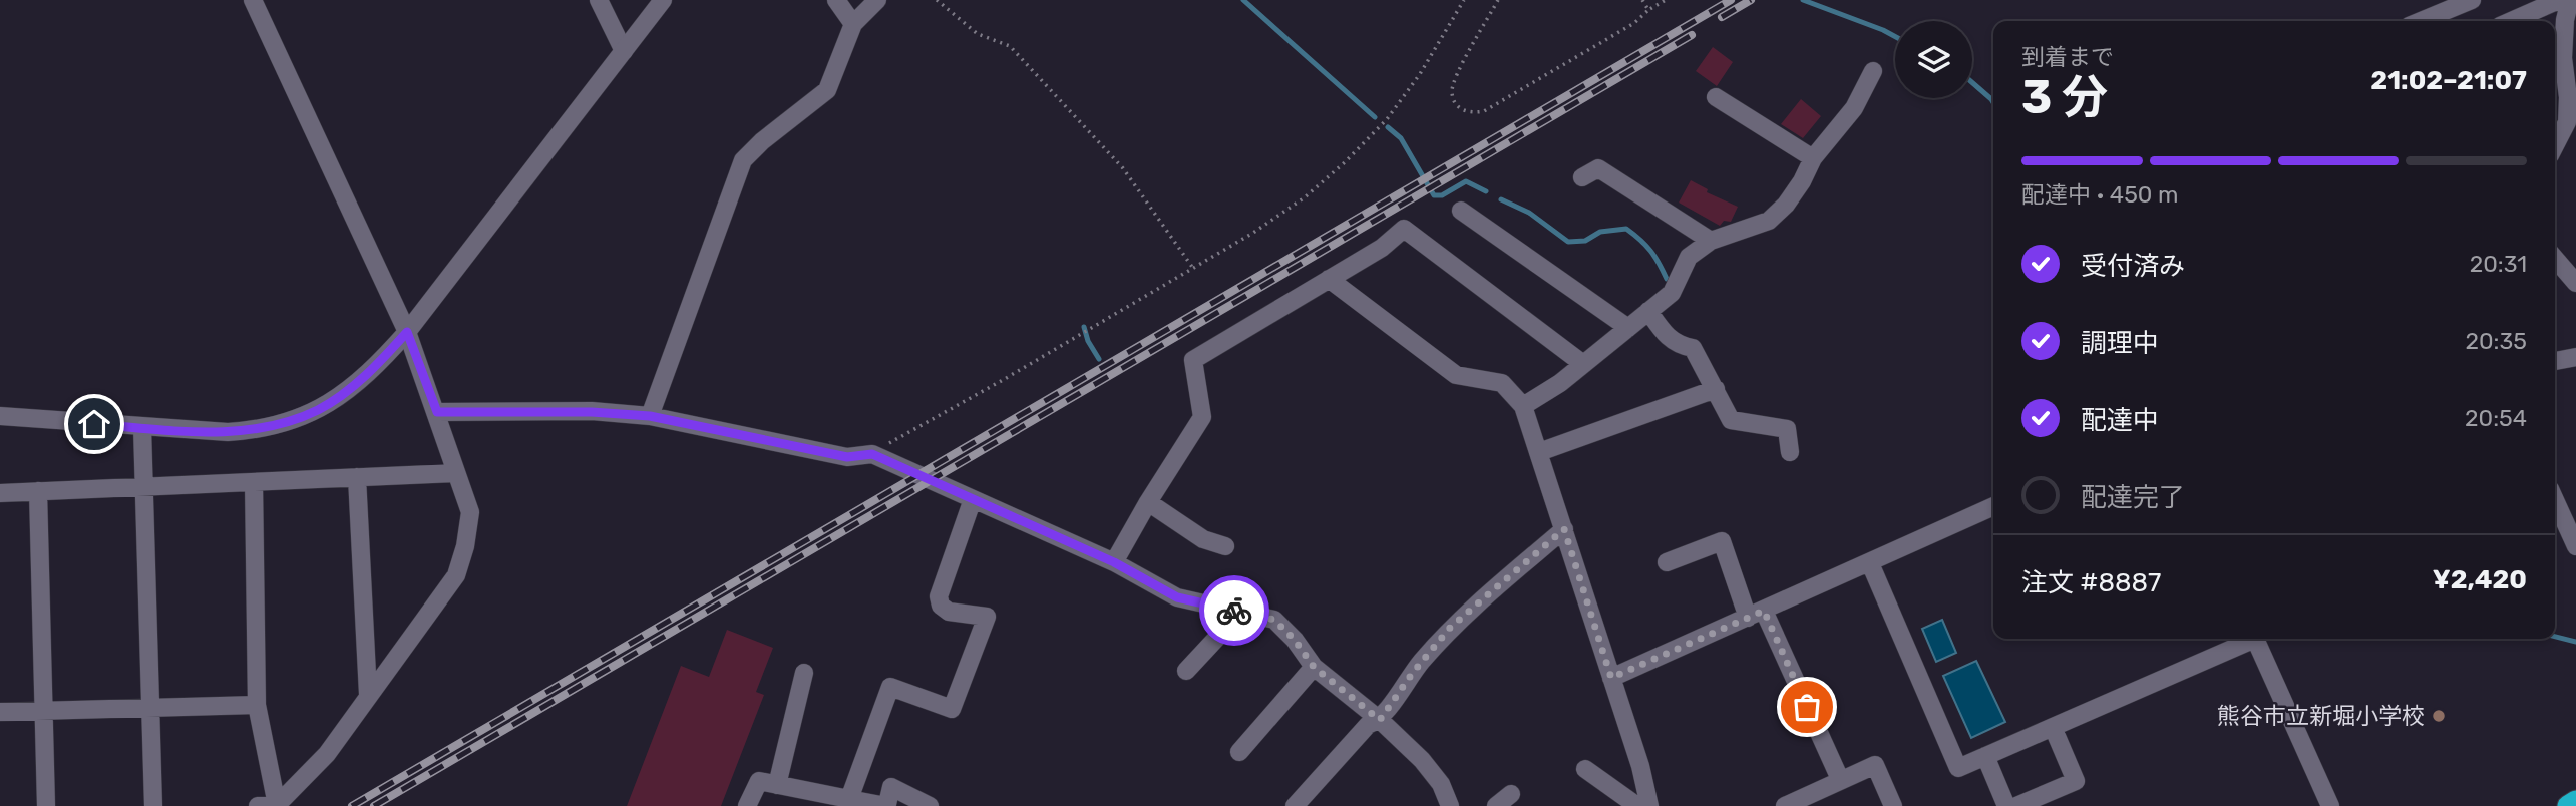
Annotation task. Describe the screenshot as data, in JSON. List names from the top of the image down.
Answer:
{
  "places": ["熊谷市立新堀小学校"],
  "page": {
    "heading": ["3 分", "到着まで", "21:02–21:07"],
    "panel": ["注文 #8887", "¥2,420"],
    "bar": "配達中 · 450 m",
    "list": [
      ["受付済み", "20:31"],
      ["調理中", "20:35"],
      ["配達中", "20:54"],
      "配達完了"
    ]
  }
}
